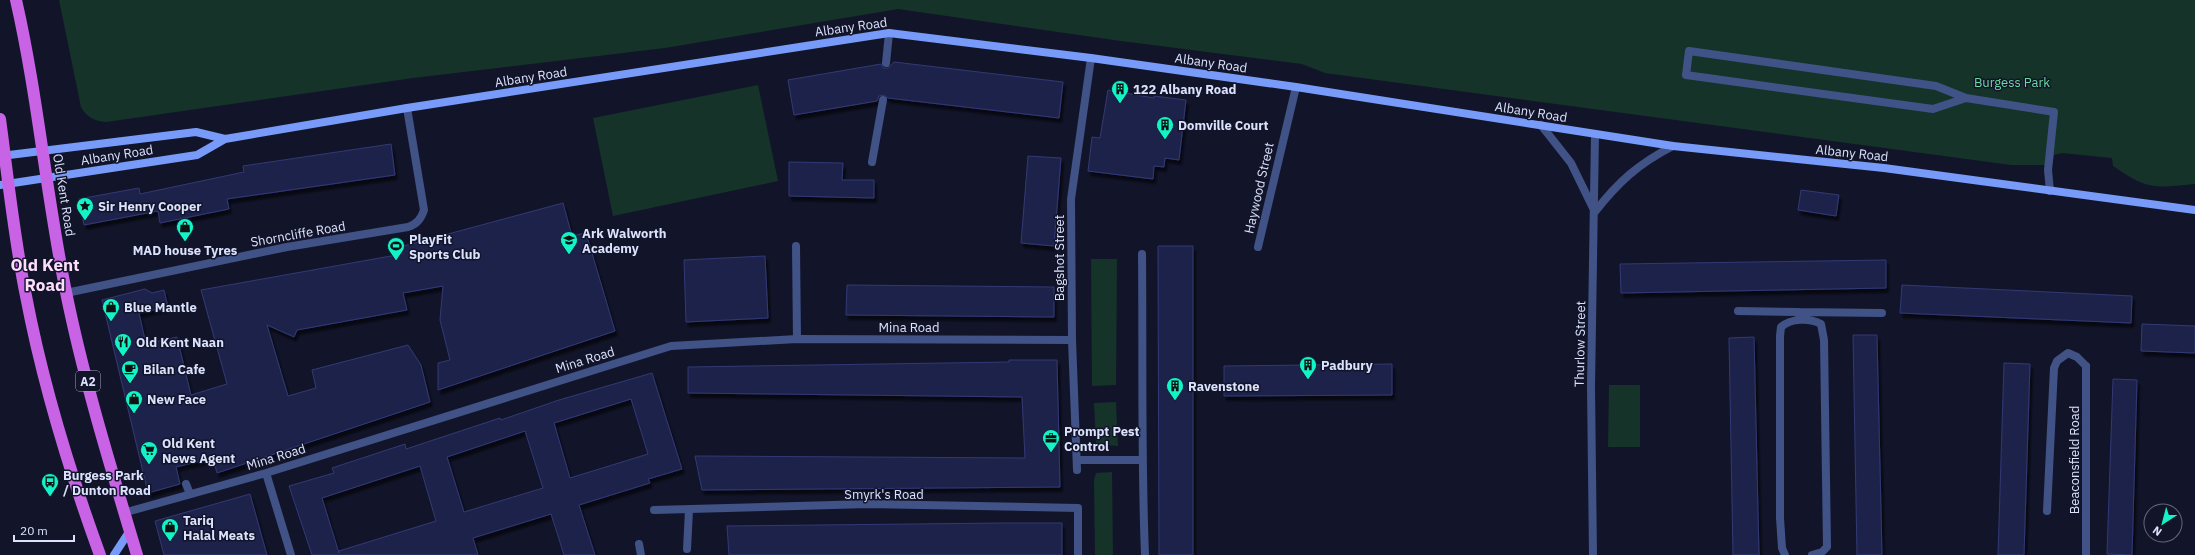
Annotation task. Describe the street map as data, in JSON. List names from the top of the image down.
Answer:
{
  "streets": {
    "highway": ["Old Kent Road", "A2"],
    "main road": ["Albany Road"],
    "street": [
      "Haywood Street",
      "Shorncliffe Road",
      "Bagshot Street",
      "Mina Road",
      "Thurlow Street",
      "Beaconsfield Road",
      "Smyrk's Road"
    ]
  },
  "crossings": [
    ["Albany Road", "Haywood Street"],
    ["Albany Road", "Old Kent Road"],
    ["Albany Road", "Shorncliffe Road"],
    ["Albany Road", "Bagshot Street"],
    ["Albany Road", "Thurlow Street"],
    ["Old Kent Road", "Shorncliffe Road"],
    ["Old Kent Road", "Mina Road"],
    ["Bagshot Street", "Mina Road"]
  ],
  "districts": ["Old Kent Road"],
  "parks": ["Burgess Park"],
  "places": {
    "building": [
      "122 Albany Road",
      "Domville Court",
      "Padbury",
      "Ravenstone"
    ],
    "place": ["Sir Henry Cooper"],
    "shop": [
      "MAD house Tyres",
      "Blue Mantle",
      "New Face",
      "Tariq Halal Meats"
    ],
    "school or university": ["Ark Walworth Academy"],
    "sports": ["PlayFit Sports Club"],
    "restaurant": ["Old Kent Naan"],
    "cafe": ["Bilan Cafe"],
    "office": ["Prompt Pest Control"],
    "supermarket": ["Old Kent News Agent"],
    "bus stop": ["Burgess Park / Dunton Road"]
  },
  "scale_bar": "20 m",
  "north": "bottom left"
}
